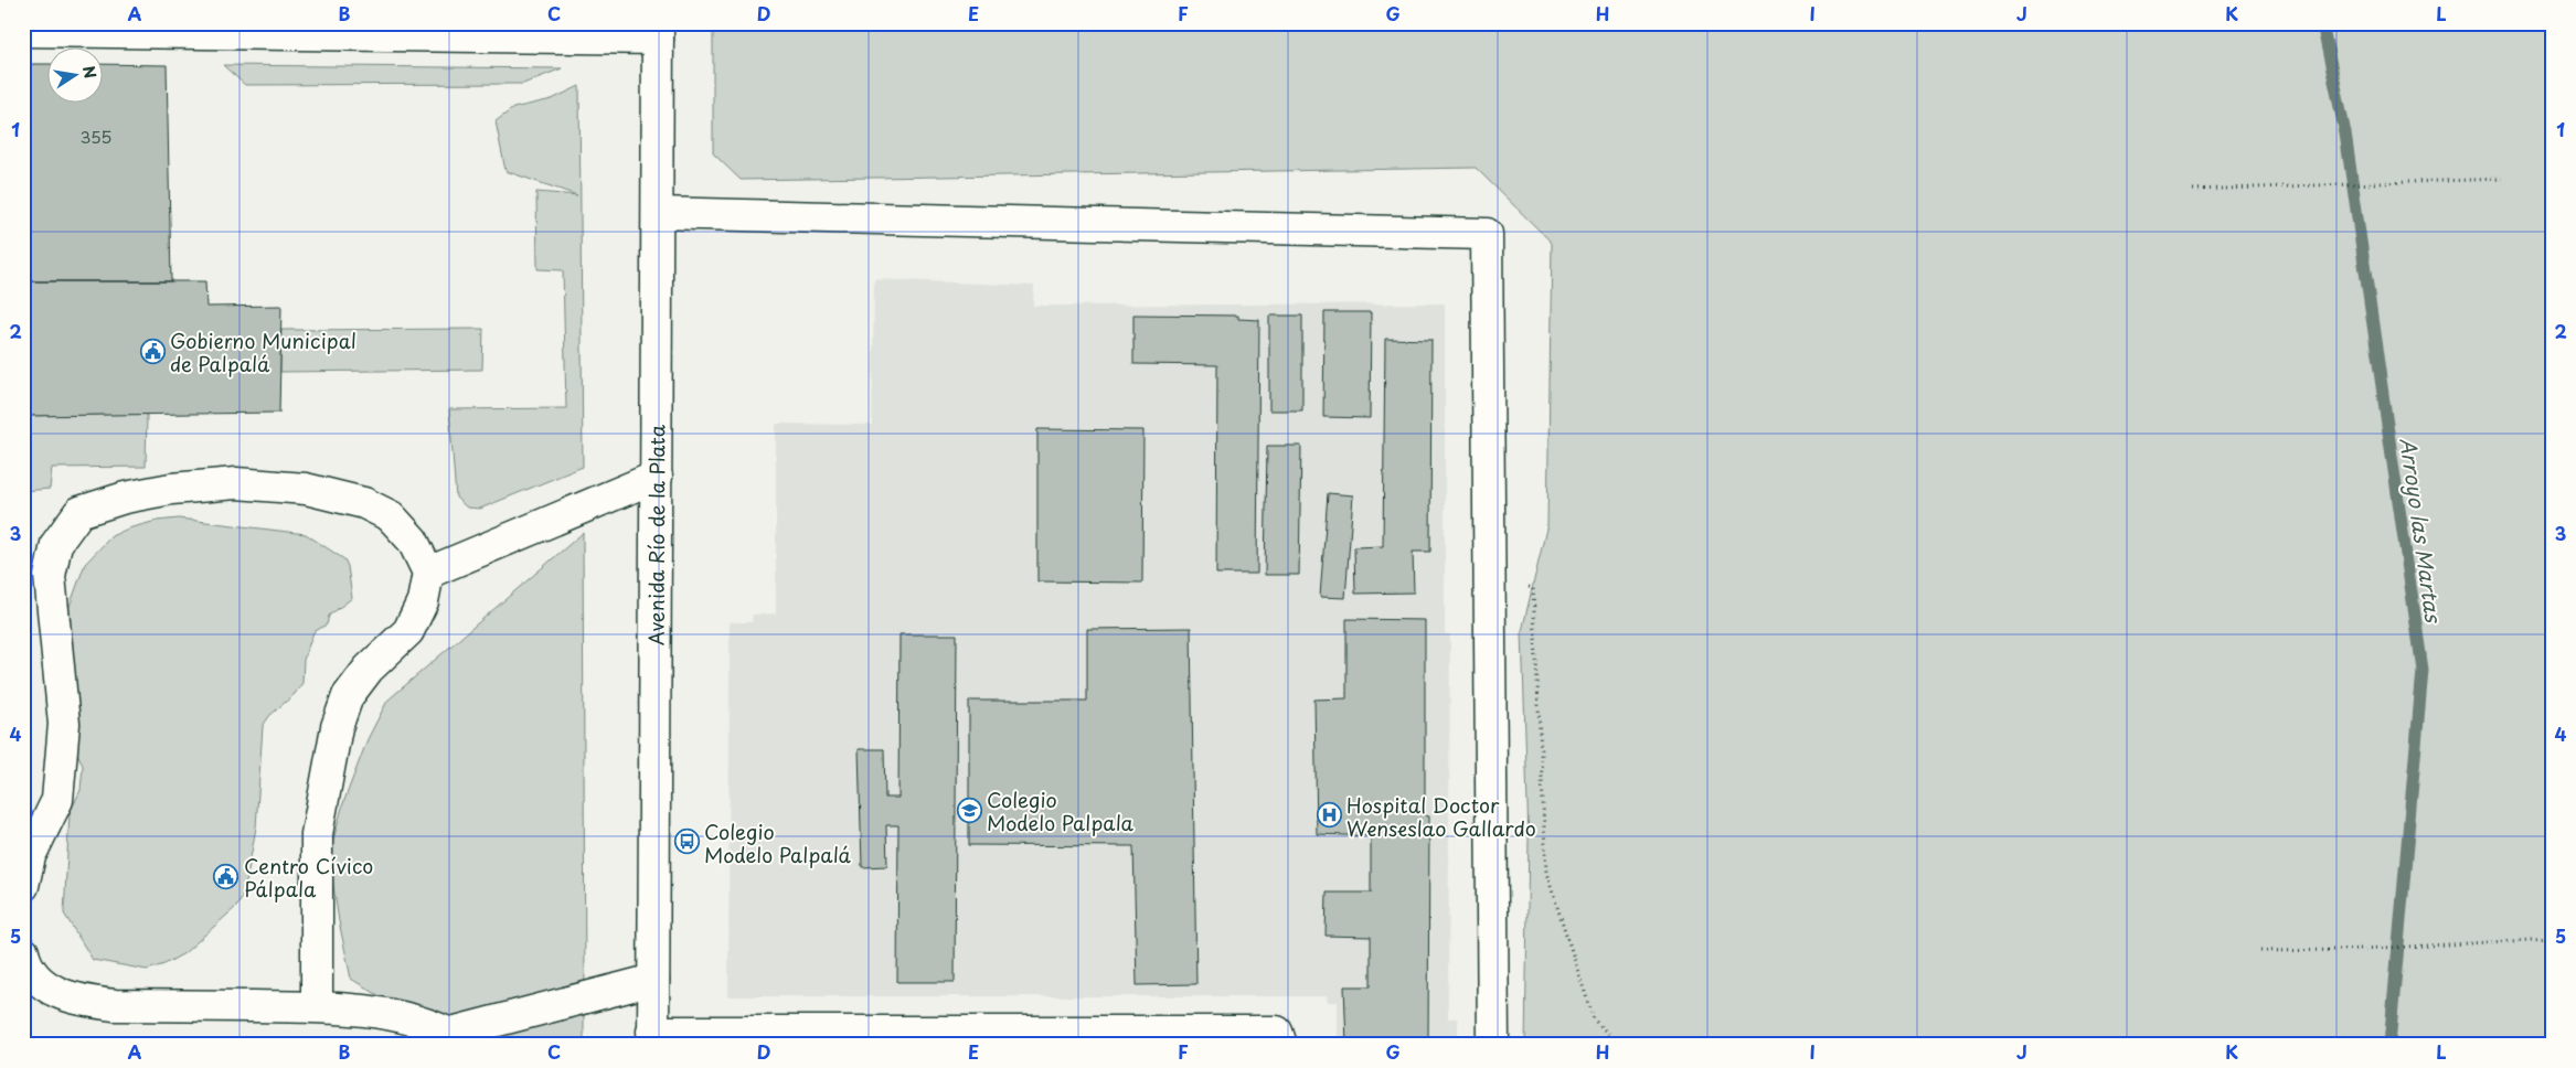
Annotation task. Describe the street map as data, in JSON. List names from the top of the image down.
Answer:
{
  "streets": {
    "main road": ["Avenida Río de la Plata"]
  },
  "water": ["Arroyo las Martas"],
  "places": {
    "public building": ["Gobierno Municipal de Palpalá", "Centro Cívico Pálpala"],
    "school or university": ["Colegio Modelo Palpala"],
    "hospital": ["Hospital Doctor Wenseslao Gallardo"],
    "bus stop": ["Colegio Modelo Palpalá"]
  },
  "house_numbers": ["355"],
  "north": "right",
  "grid": {
    "columns": [
      "A",
      "B",
      "C",
      "D",
      "E",
      "F",
      "G",
      "H",
      "I",
      "J",
      "K",
      "L"
    ],
    "rows": [
      "1",
      "2",
      "3",
      "4",
      "5"
    ]
  }
}
